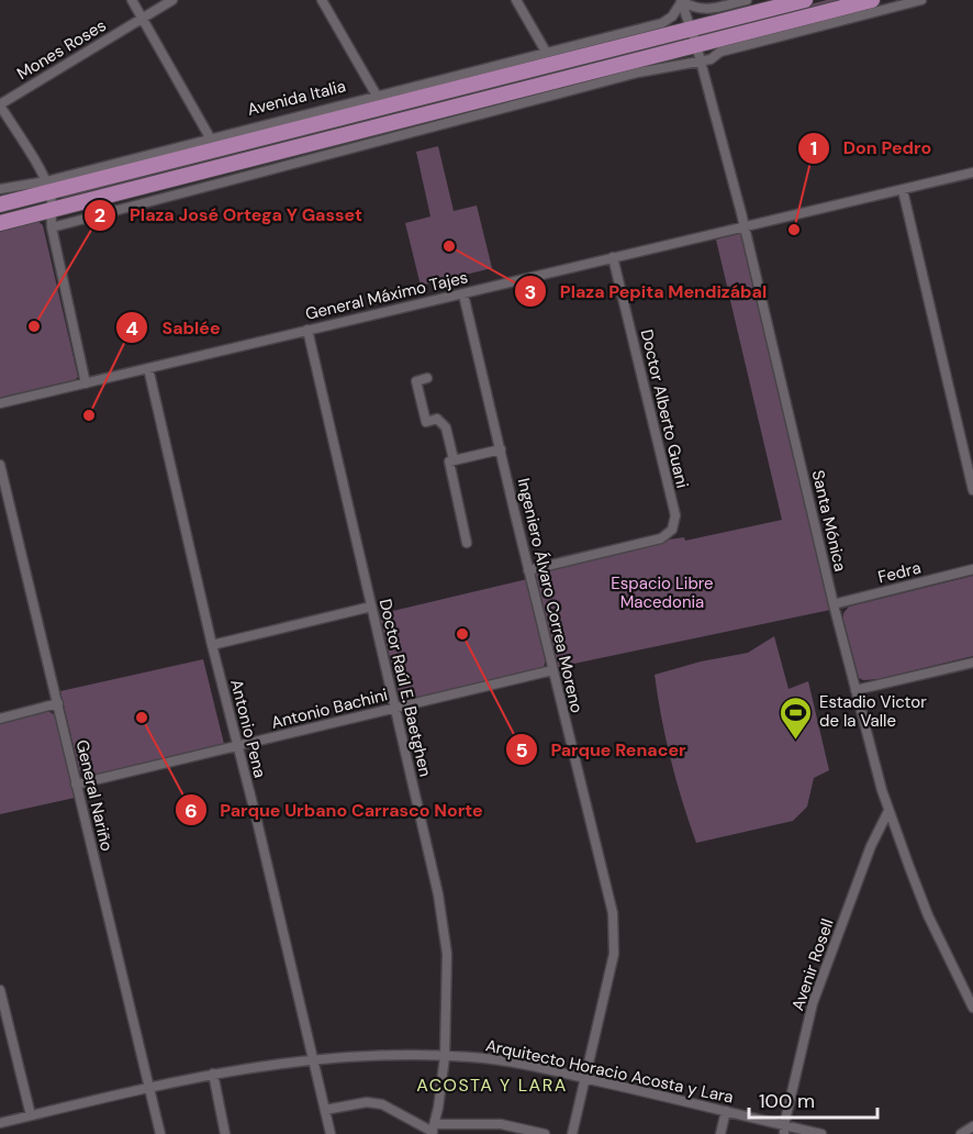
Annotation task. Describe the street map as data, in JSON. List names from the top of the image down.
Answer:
{
  "streets": {
    "main road": ["Avenida Italia"],
    "street": [
      "Mones Roses",
      "General Máximo Tajes",
      "Doctor Alberto Guani",
      "Santa Mónica",
      "Fedra",
      "Ingeniero Álvaro Correa Moreno",
      "Doctor Raúl E. Baetghen",
      "Antonio Bachini",
      "Antonio Pena",
      "General Nariño",
      "Avenir Rosell",
      "Arquitecto Horacio Acosta y Lara"
    ]
  },
  "crossings": [
    ["Avenida Italia", "Santa Mónica"],
    ["General Máximo Tajes", "Doctor Alberto Guani"],
    ["General Máximo Tajes", "Santa Mónica"],
    ["General Máximo Tajes", "Ingeniero Álvaro Correa Moreno"],
    ["General Máximo Tajes", "Doctor Raúl E. Baetghen"],
    ["General Máximo Tajes", "Antonio Pena"],
    ["Doctor Alberto Guani", "Ingeniero Álvaro Correa Moreno"],
    ["Santa Mónica", "Fedra"],
    ["Santa Mónica", "Avenir Rosell"],
    ["Ingeniero Álvaro Correa Moreno", "Antonio Bachini"],
    ["Ingeniero Álvaro Correa Moreno", "Arquitecto Horacio Acosta y Lara"],
    ["Doctor Raúl E. Baetghen", "Antonio Bachini"],
    ["Doctor Raúl E. Baetghen", "Arquitecto Horacio Acosta y Lara"],
    ["Antonio Bachini", "Antonio Pena"],
    ["Antonio Bachini", "General Nariño"],
    ["Antonio Pena", "Arquitecto Horacio Acosta y Lara"],
    ["General Nariño", "Arquitecto Horacio Acosta y Lara"],
    ["Avenir Rosell", "Arquitecto Horacio Acosta y Lara"]
  ],
  "districts": ["ACOSTA Y LARA"],
  "parks": ["Espacio Libre Macedonia"],
  "places": {
    "other": [
      "Don Pedro",
      "Plaza Pepita Mendizábal",
      "Plaza José Ortega Y Gasset",
      "Sablée",
      "Parque Renacer",
      "Parque Urbano Carrasco Norte"
    ],
    "sports": ["Estadio Victor de la Valle"]
  },
  "scale_bar": "100 m"
}
